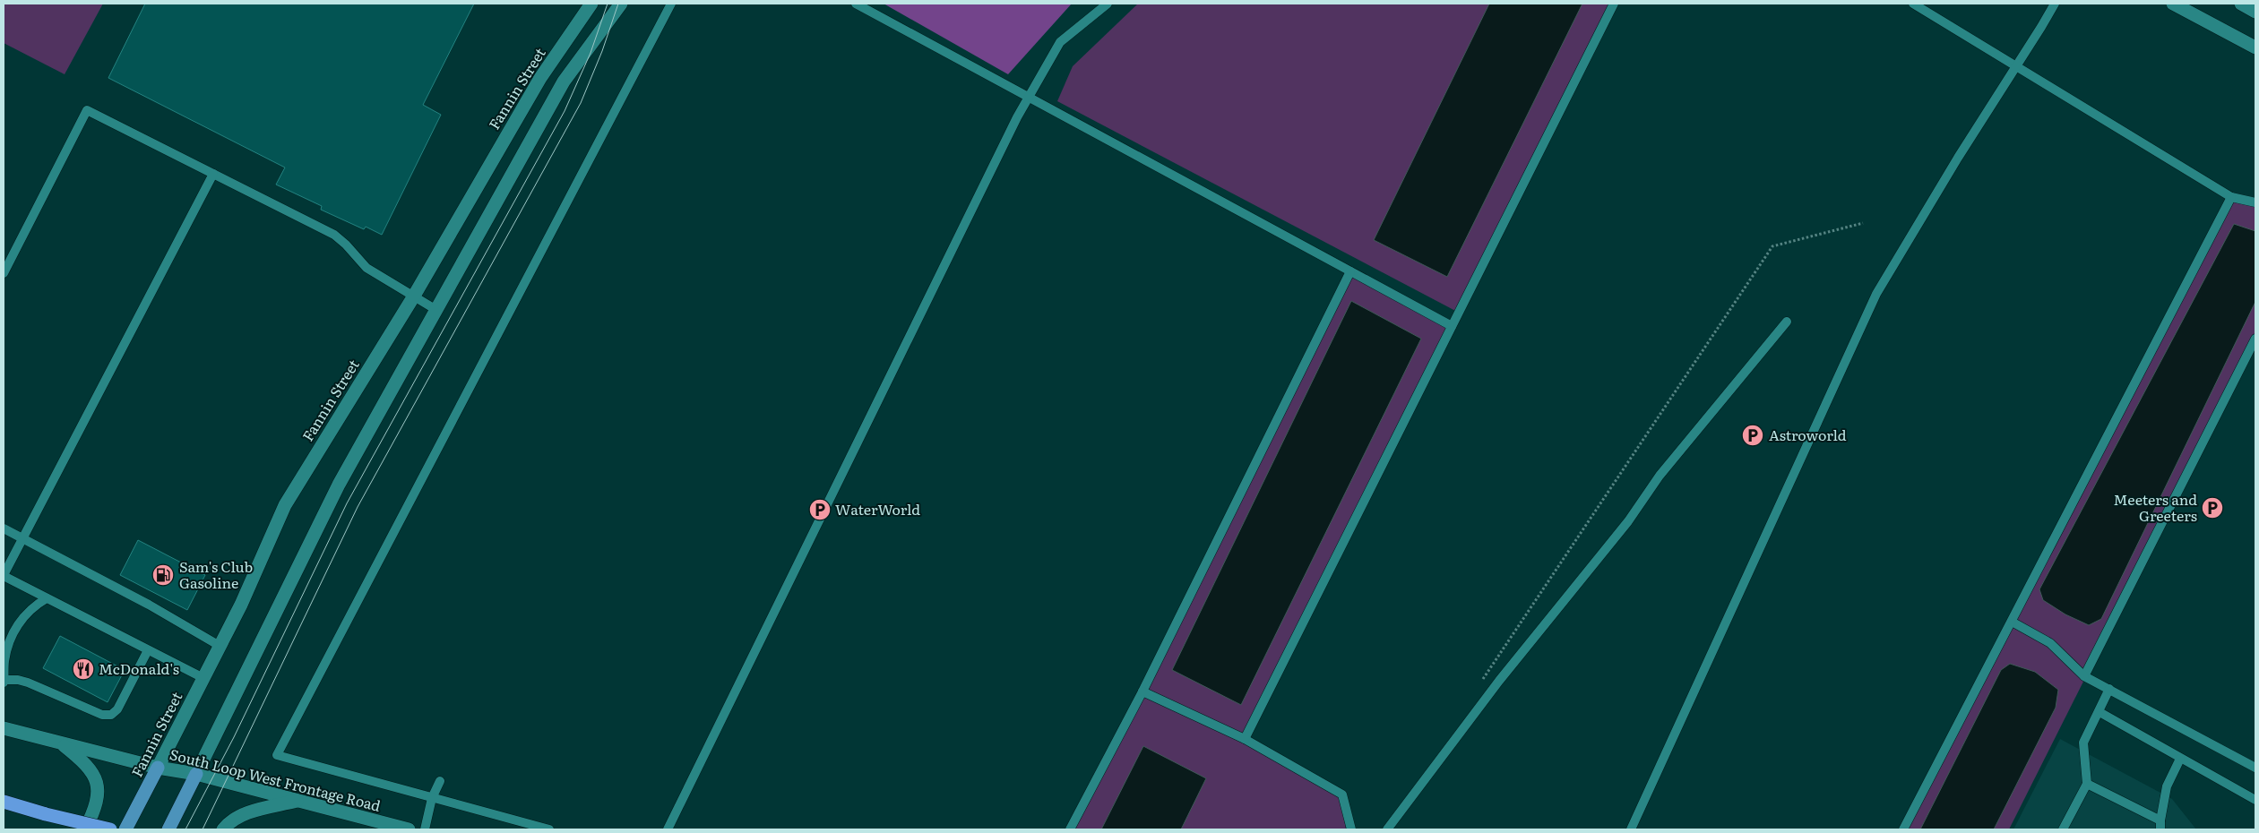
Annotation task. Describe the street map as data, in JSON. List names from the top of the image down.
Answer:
{
  "streets": {
    "main road": ["Fannin Street", "South Loop West Frontage Road"]
  },
  "crossings": [
    ["Fannin Street", "South Loop West Frontage Road"]
  ],
  "places": {
    "parking": ["Astroworld", "Meeters and Greeters", "WaterWorld"],
    "fuel station": ["Sam's Club Gasoline"],
    "restaurant": ["McDonald's"]
  }
}
